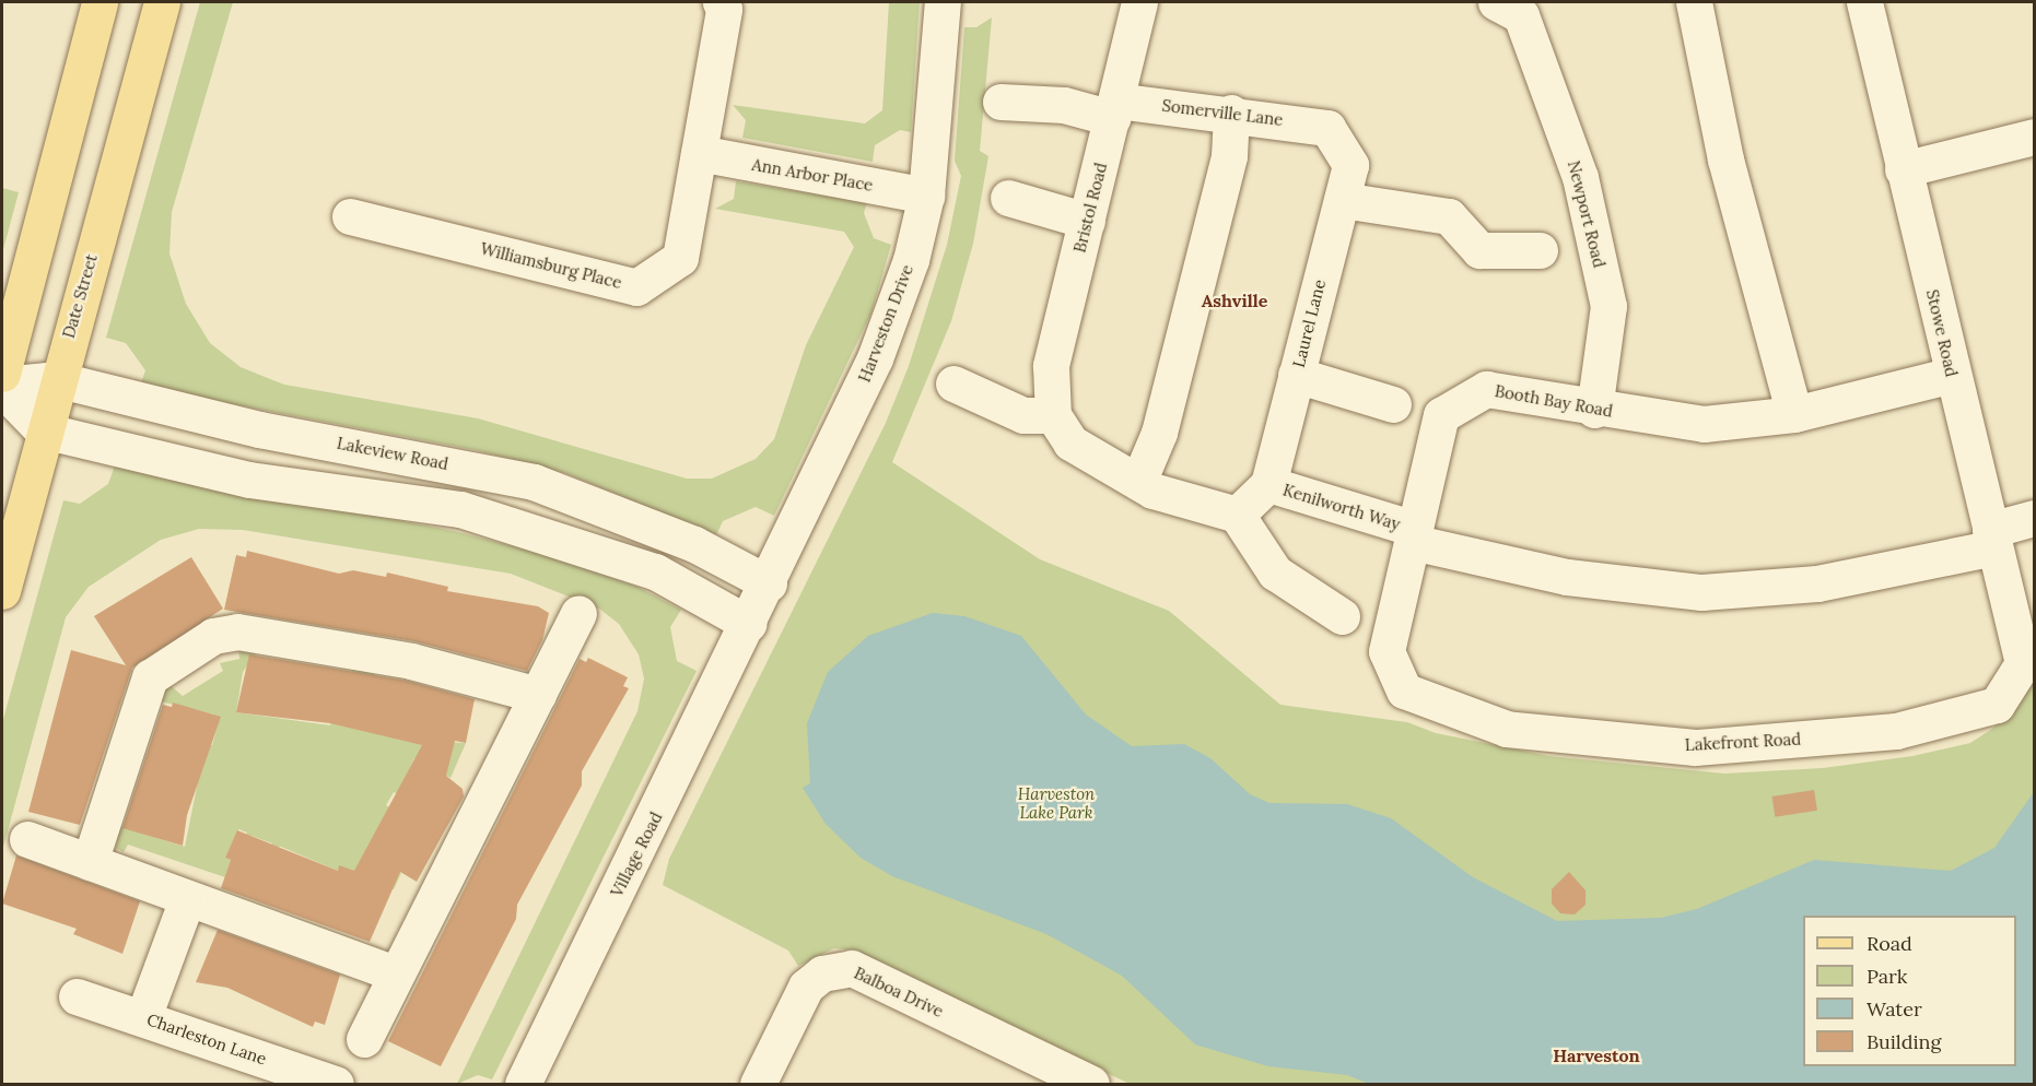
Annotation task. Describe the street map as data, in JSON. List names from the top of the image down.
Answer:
{
  "streets": {
    "main road": ["Date Street"],
    "street": [
      "Somerville Lane",
      "Ann Arbor Place",
      "Bristol Road",
      "Newport Road",
      "Williamsburg Place",
      "Harveston Drive",
      "Laurel Lane",
      "Stowe Road",
      "Booth Bay Road",
      "Lakeview Road",
      "Kenilworth Way",
      "Lakefront Road",
      "Village Road",
      "Balboa Drive",
      "Charleston Lane"
    ]
  },
  "crossings": [
    ["Somerville Lane", "Bristol Road"],
    ["Somerville Lane", "Laurel Lane"],
    ["Ann Arbor Place", "Williamsburg Place"],
    ["Ann Arbor Place", "Harveston Drive"],
    ["Newport Road", "Booth Bay Road"],
    ["Date Street", "Lakeview Road"],
    ["Harveston Drive", "Lakeview Road"],
    ["Harveston Drive", "Village Road"],
    ["Laurel Lane", "Kenilworth Way"],
    ["Stowe Road", "Booth Bay Road"],
    ["Stowe Road", "Kenilworth Way"],
    ["Stowe Road", "Lakefront Road"],
    ["Booth Bay Road", "Kenilworth Way"],
    ["Booth Bay Road", "Lakefront Road"]
  ],
  "districts": ["Ashville", "Harveston"],
  "parks": ["Harveston Lake Park"],
  "legend": [
    "Road",
    "Park",
    "Water",
    "Building"
  ]
}
